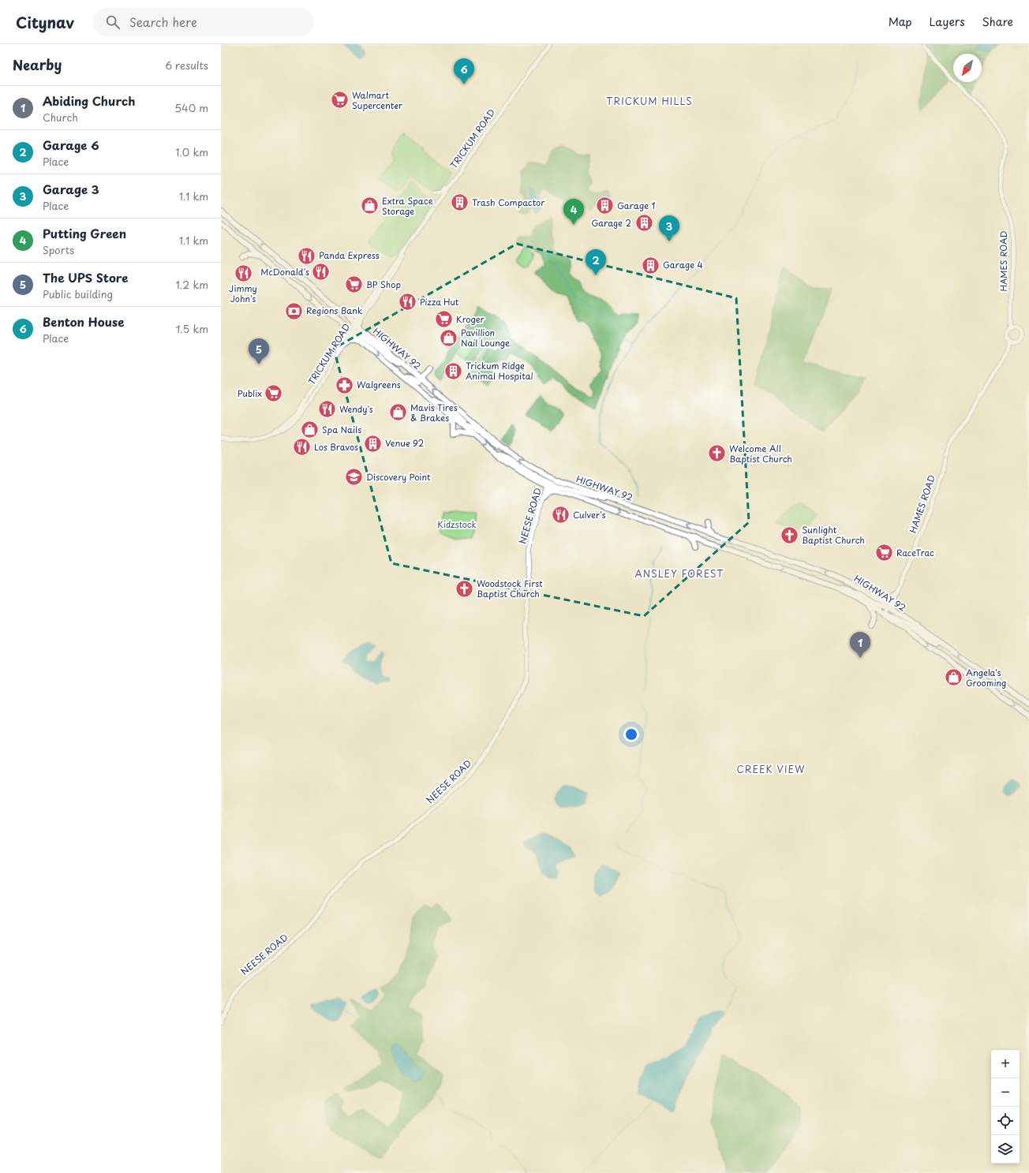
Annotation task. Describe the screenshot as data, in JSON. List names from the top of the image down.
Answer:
{
  "streets": {
    "main road": ["HIGHWAY 92"],
    "street": ["TRICKUM ROAD", "HAMES ROAD", "NEESE ROAD"]
  },
  "crossings": [
    ["TRICKUM ROAD", "HIGHWAY 92"],
    ["HAMES ROAD", "HIGHWAY 92"],
    ["HIGHWAY 92", "NEESE ROAD"]
  ],
  "districts": ["TRICKUM HILLS", "ANSLEY FOREST", "CREEK VIEW"],
  "parks": ["Kidzstock"],
  "places": {
    "supermarket": [
      "Walmart Supercenter",
      "BP Shop",
      "Kroger",
      "Publix",
      "RaceTrac"
    ],
    "building": [
      "Trash Compactor",
      "Garage 1",
      "Garage 2",
      "Garage 4",
      "Trickum Ridge Animal Hospital",
      "Venue 92"
    ],
    "shop": [
      "Extra Space Storage",
      "Pavillion Nail Lounge",
      "Mavis Tires & Brakes",
      "Spa Nails",
      "Angela's Grooming"
    ],
    "restaurant": [
      "Panda Express",
      "McDonald's",
      "Jimmy John's",
      "Pizza Hut",
      "Wendy's",
      "Los Bravos",
      "Culver's"
    ],
    "bank": ["Regions Bank"],
    "pharmacy": ["Walgreens"],
    "church": ["Welcome All Baptist Church", "Sunlight Baptist Church", "Woodstock First Baptist Church"],
    "school or university": ["Discovery Point"]
  },
  "north": "bottom left",
  "page": {
    "header": "Citynav",
    "search": "Search here",
    "nav": ["Map", "Layers", "Share"],
    "heading": ["Nearby", "6 results"],
    "pins": [
      "6",
      "4",
      "3",
      "2",
      "5",
      "1"
    ],
    "list": [
      {
        "mark": "1",
        "name": "Abiding Church",
        "note": "Church",
        "value": "540 m"
      },
      {
        "mark": "2",
        "name": "Garage 6",
        "note": "Place",
        "value": "1.0 km"
      },
      {
        "mark": "3",
        "name": "Garage 3",
        "note": "Place",
        "value": "1.1 km"
      },
      {
        "mark": "4",
        "name": "Putting Green",
        "note": "Sports",
        "value": "1.1 km"
      },
      {
        "mark": "5",
        "name": "The UPS Store",
        "note": "Public building",
        "value": "1.2 km"
      },
      {
        "mark": "6",
        "name": "Benton House",
        "note": "Place",
        "value": "1.5 km"
      }
    ],
    "map_buttons": ["+", "−"]
  }
}
